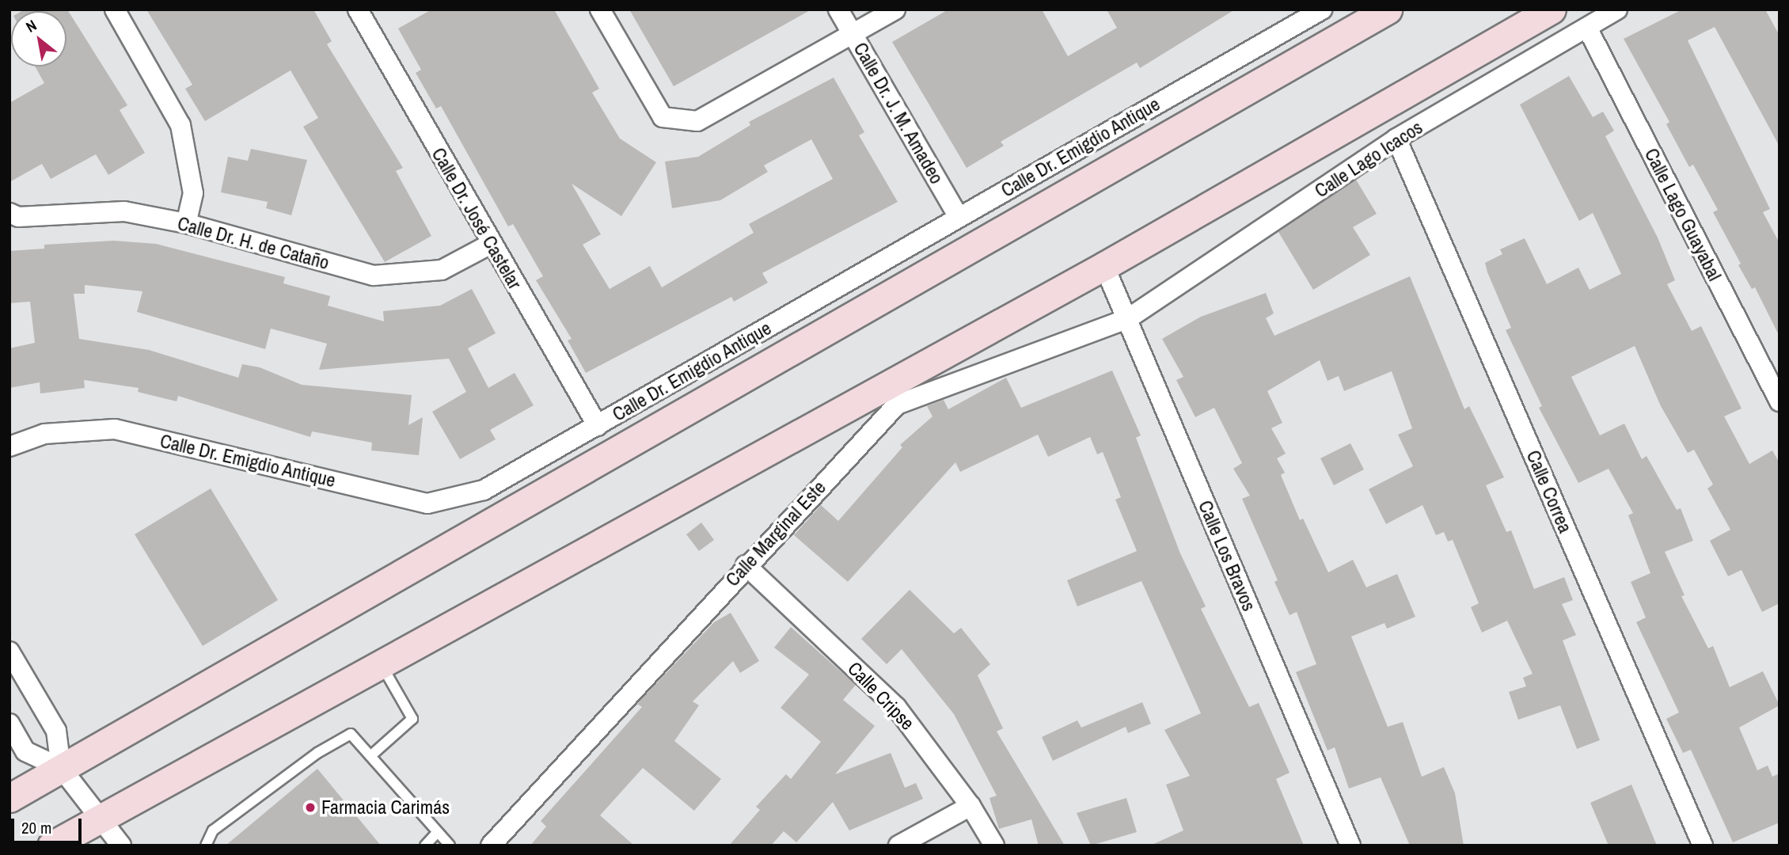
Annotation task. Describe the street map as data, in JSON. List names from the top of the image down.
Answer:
{
  "streets": {
    "street": [
      "Calle Dr. J. M. Amadeo",
      "Calle Dr. Emigdio Antique",
      "Calle Lago Icacos",
      "Calle Lago Guayabal",
      "Calle Dr. José Castelar",
      "Calle Dr. H. de Cataño",
      "Calle Correa",
      "Calle Marginal Este",
      "Calle Los Bravos",
      "Calle Cripse"
    ]
  },
  "crossings": [
    ["Calle Dr. J. M. Amadeo", "Calle Dr. Emigdio Antique"],
    ["Calle Dr. Emigdio Antique", "Calle Dr. José Castelar"],
    ["Calle Lago Icacos", "Calle Lago Guayabal"],
    ["Calle Lago Icacos", "Calle Correa"],
    ["Calle Lago Icacos", "Calle Marginal Este"],
    ["Calle Lago Icacos", "Calle Los Bravos"],
    ["Calle Dr. José Castelar", "Calle Dr. H. de Cataño"],
    ["Calle Marginal Este", "Calle Los Bravos"],
    ["Calle Marginal Este", "Calle Cripse"]
  ],
  "places": ["Farmacia Carimás"],
  "scale_bar": "20 m",
  "north": "top left"
}
